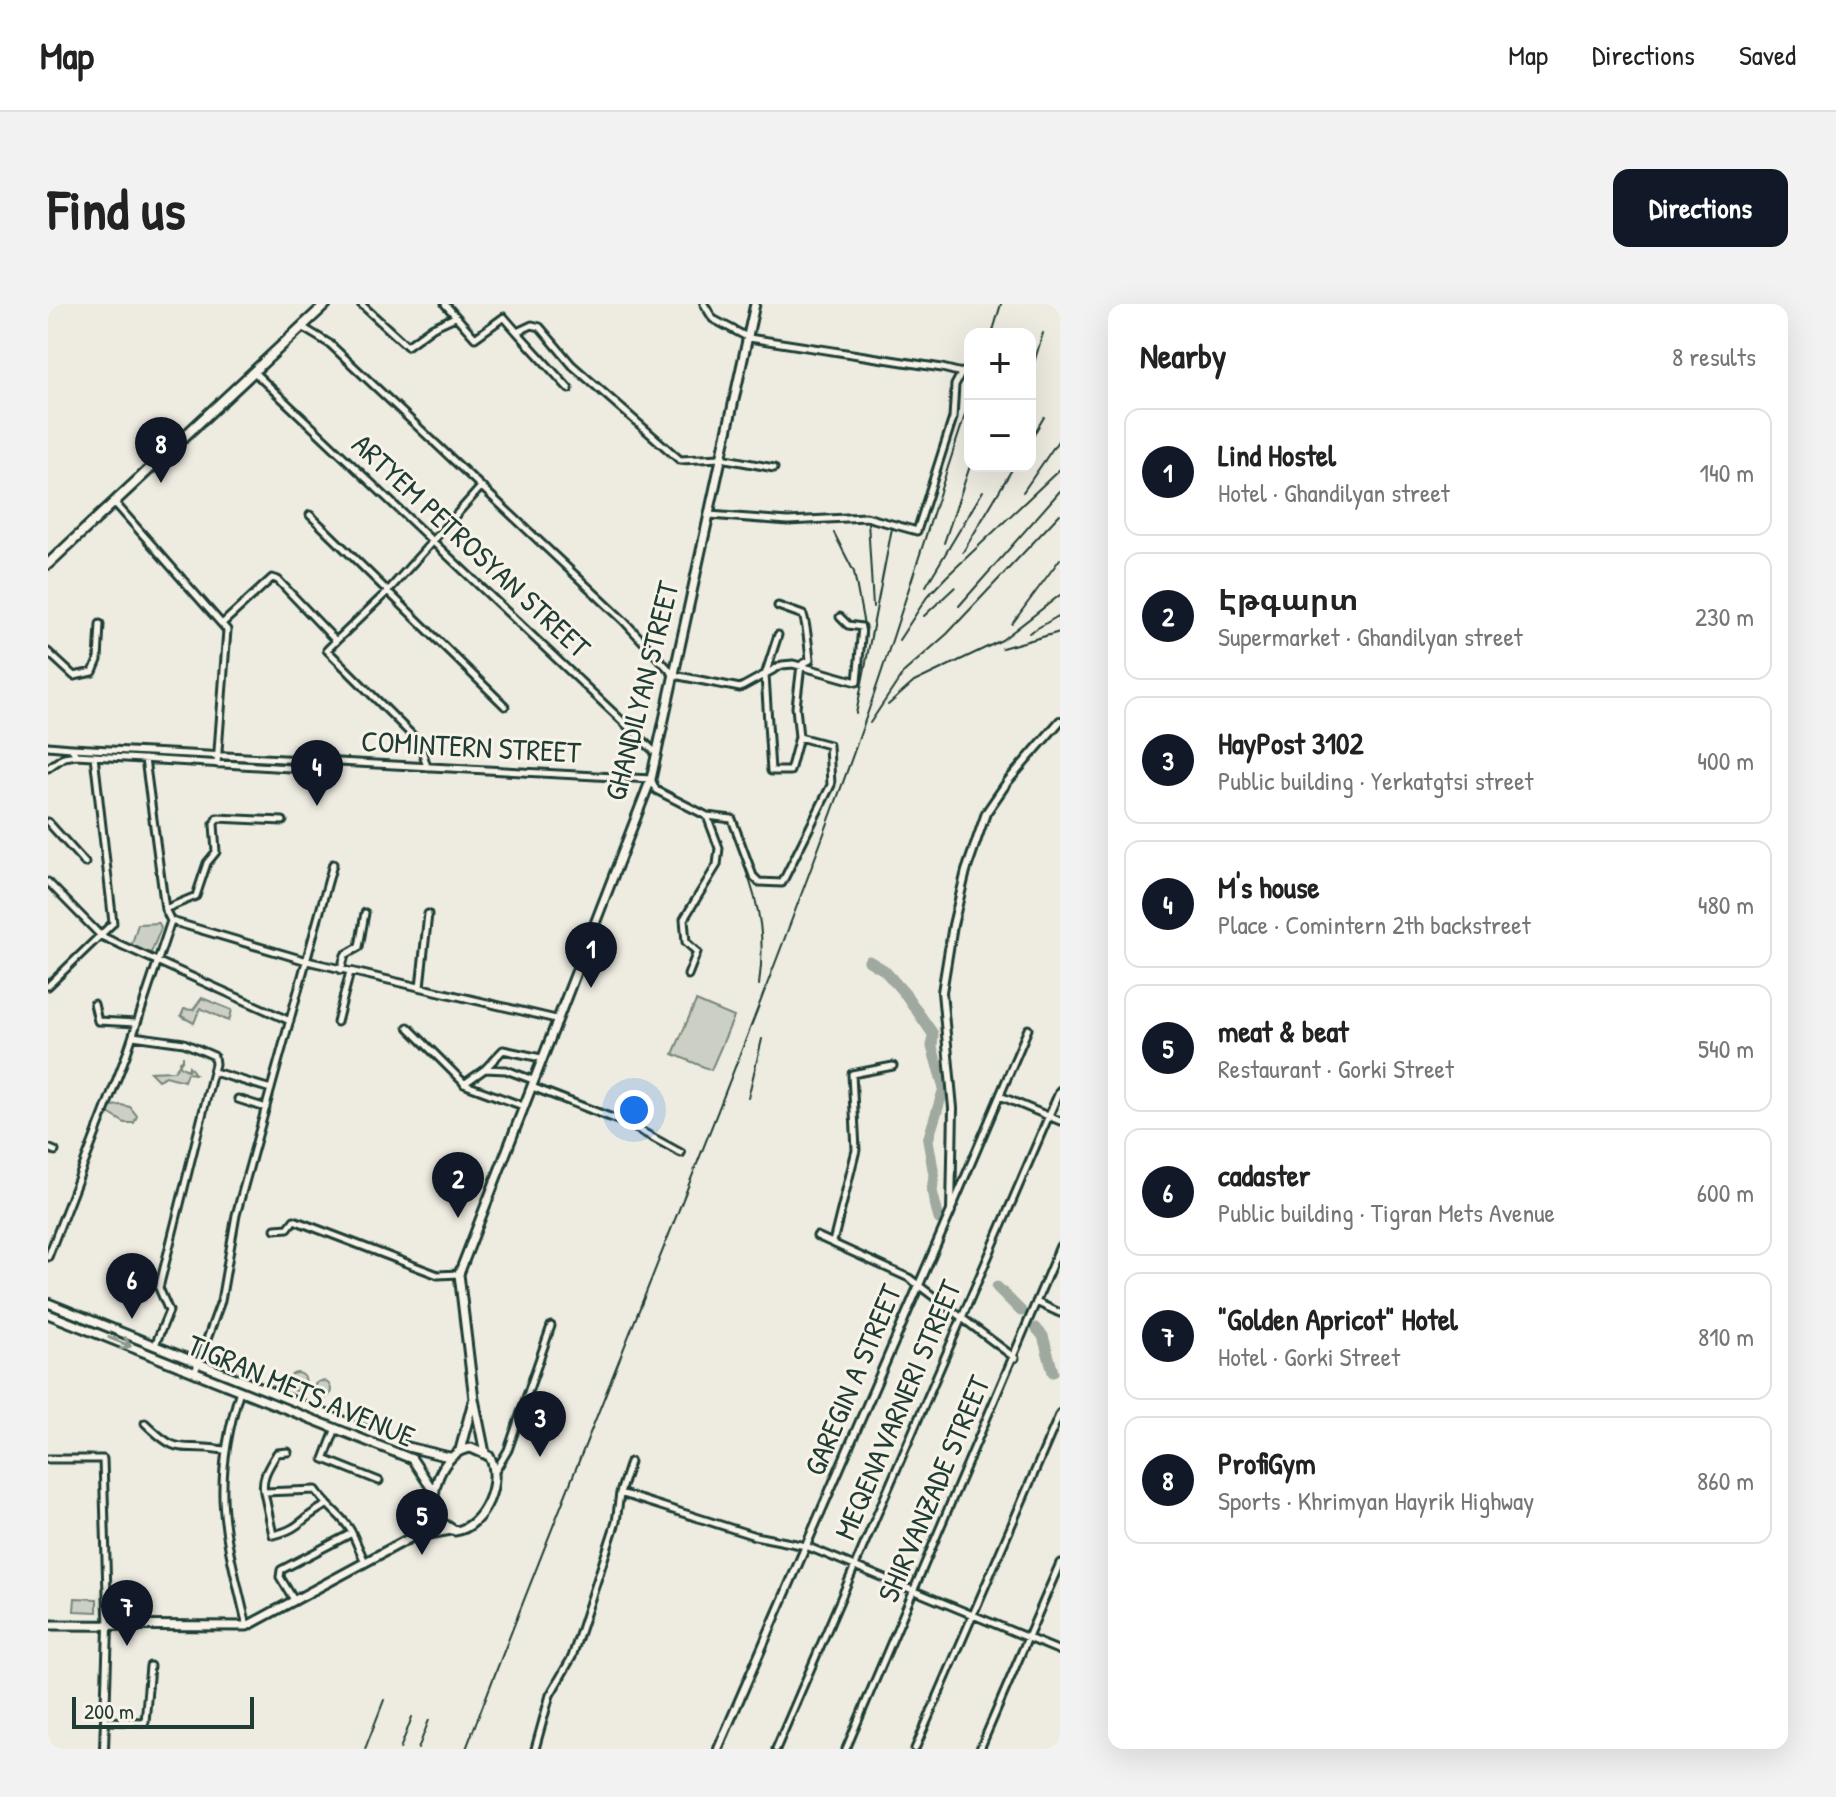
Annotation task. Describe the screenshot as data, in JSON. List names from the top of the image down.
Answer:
{
  "streets": {
    "main road": ["GHANDILYAN STREET", "TIGRAN METS AVENUE"],
    "street": [
      "ARTYEM PETROSYAN STREET",
      "COMINTERN STREET",
      "GAREGIN A STREET",
      "MEQENAVARNERI STREET",
      "SHIRVANZADE STREET"
    ]
  },
  "crossings": [
    ["ARTYEM PETROSYAN STREET", "GHANDILYAN STREET"],
    ["GHANDILYAN STREET", "COMINTERN STREET"],
    ["GHANDILYAN STREET", "TIGRAN METS AVENUE"]
  ],
  "scale_bar": "200 m",
  "page": {
    "header": "Map",
    "nav": ["Map", "Directions", "Saved"],
    "buttons": "Directions",
    "title": "Find us",
    "heading": ["Nearby", "8 results"],
    "map_buttons": ["+", "−"],
    "list": [
      {
        "mark": "1",
        "name": "Lind Hostel",
        "note": "Hotel · Ghandilyan street",
        "value": "140 m"
      },
      {
        "mark": "2",
        "name": "Էթգարտ",
        "note": "Supermarket · Ghandilyan street",
        "value": "230 m"
      },
      {
        "mark": "3",
        "name": "HayPost 3102",
        "note": "Public building · Yerkatgtsi street",
        "value": "400 m"
      },
      {
        "mark": "4",
        "name": "M's house",
        "note": "Place · Comintern 2th backstreet",
        "value": "480 m"
      },
      {
        "mark": "5",
        "name": "meat & beat",
        "note": "Restaurant · Gorki Street",
        "value": "540 m"
      },
      {
        "mark": "6",
        "name": "cadaster",
        "note": "Public building · Tigran Mets Avenue",
        "value": "600 m"
      },
      {
        "mark": "7",
        "name": "\"Golden Apricot\" Hotel",
        "note": "Hotel · Gorki Street",
        "value": "810 m"
      },
      {
        "mark": "8",
        "name": "ProfiGym",
        "note": "Sports · Khrimyan Hayrik Highway",
        "value": "860 m"
      }
    ],
    "pins": [
      "8",
      "4",
      "1",
      "2",
      "6",
      "3",
      "5",
      "7"
    ],
    "scale": "200 m"
  }
}
